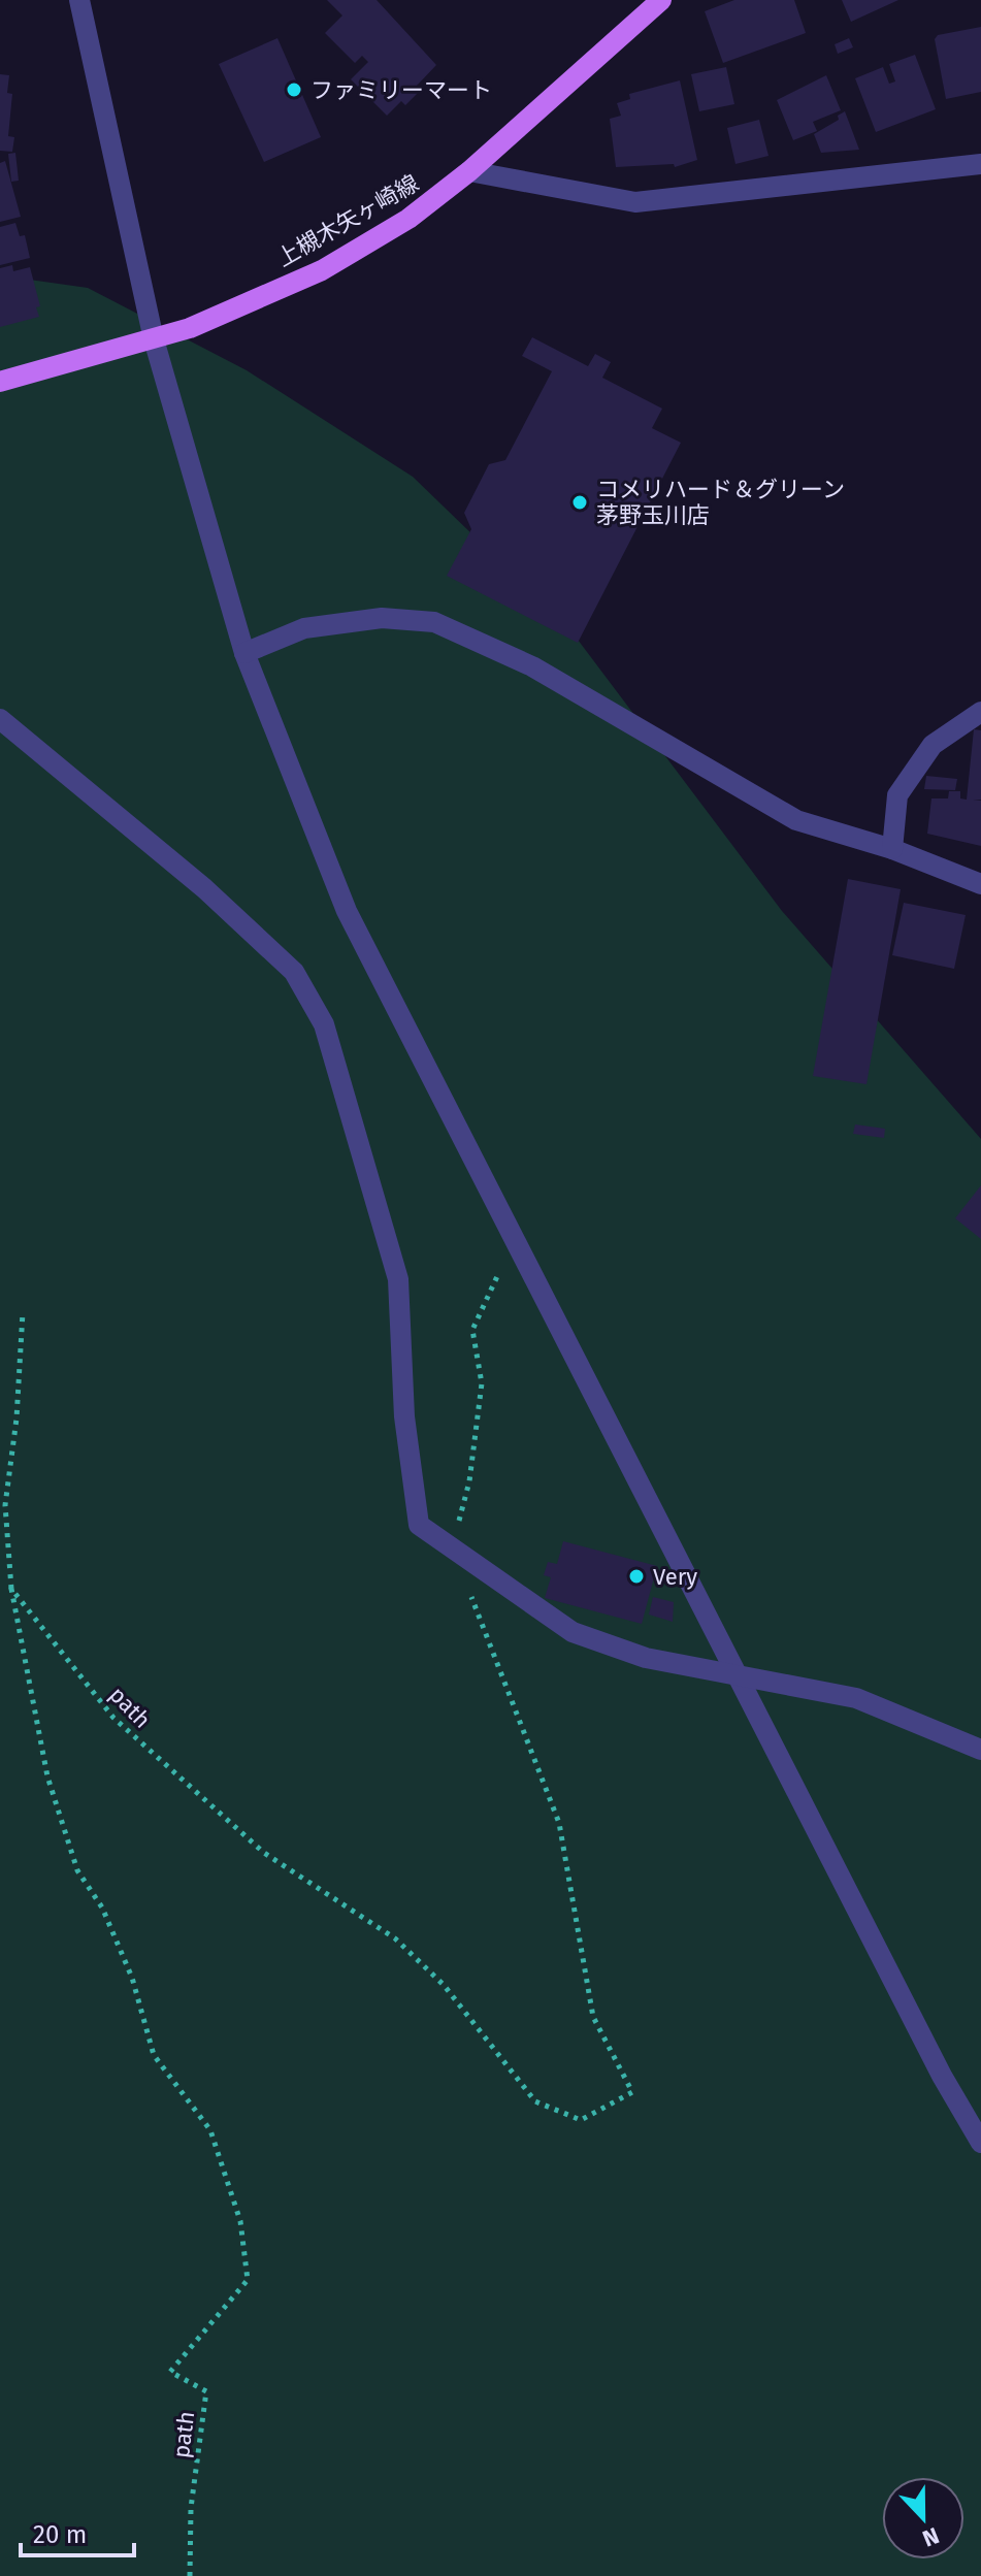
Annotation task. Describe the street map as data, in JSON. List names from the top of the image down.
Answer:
{
  "streets": {
    "main road": ["上槻木矢ヶ崎線"],
    "path": ["path"]
  },
  "places": ["ファミリーマート", "コメリハード＆グリーン 茅野玉川店", "Very"],
  "scale_bar": "20 m",
  "north": "bottom"
}
